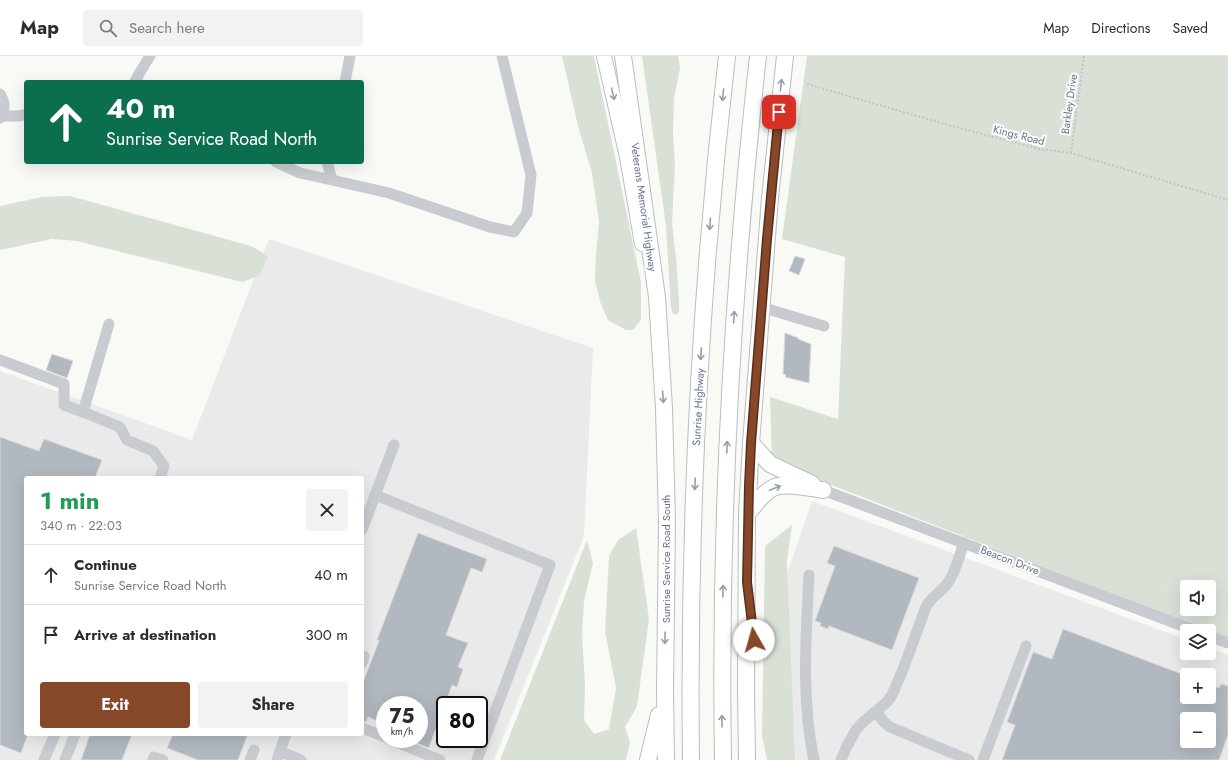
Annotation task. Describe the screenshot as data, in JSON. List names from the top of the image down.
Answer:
{
  "streets": {
    "highway": ["Veterans Memorial Highway", "Sunrise Highway", "Sunrise Service Road South"],
    "street": ["Beacon Drive"],
    "path": ["Barkley Drive", "Kings Road"]
  },
  "crossings": [
    ["Barkley Drive", "Kings Road"],
    ["Veterans Memorial Highway", "Sunrise Service Road South"]
  ],
  "page": {
    "header": "Map",
    "search": "Search here",
    "nav": ["Map", "Directions", "Saved"],
    "turn": ["40 m", "Sunrise Service Road North"],
    "heading": ["1 min", "340 m · 22:03"],
    "list": [
      {
        "name": "Continue",
        "note": "Sunrise Service Road North",
        "value": "40 m"
      },
      {
        "name": "Arrive at destination",
        "value": "300 m"
      }
    ],
    "map_buttons": ["+", "−"],
    "buttons": ["Exit", "Share"],
    "speed": "75 km/h",
    "limit": "80"
  }
}
